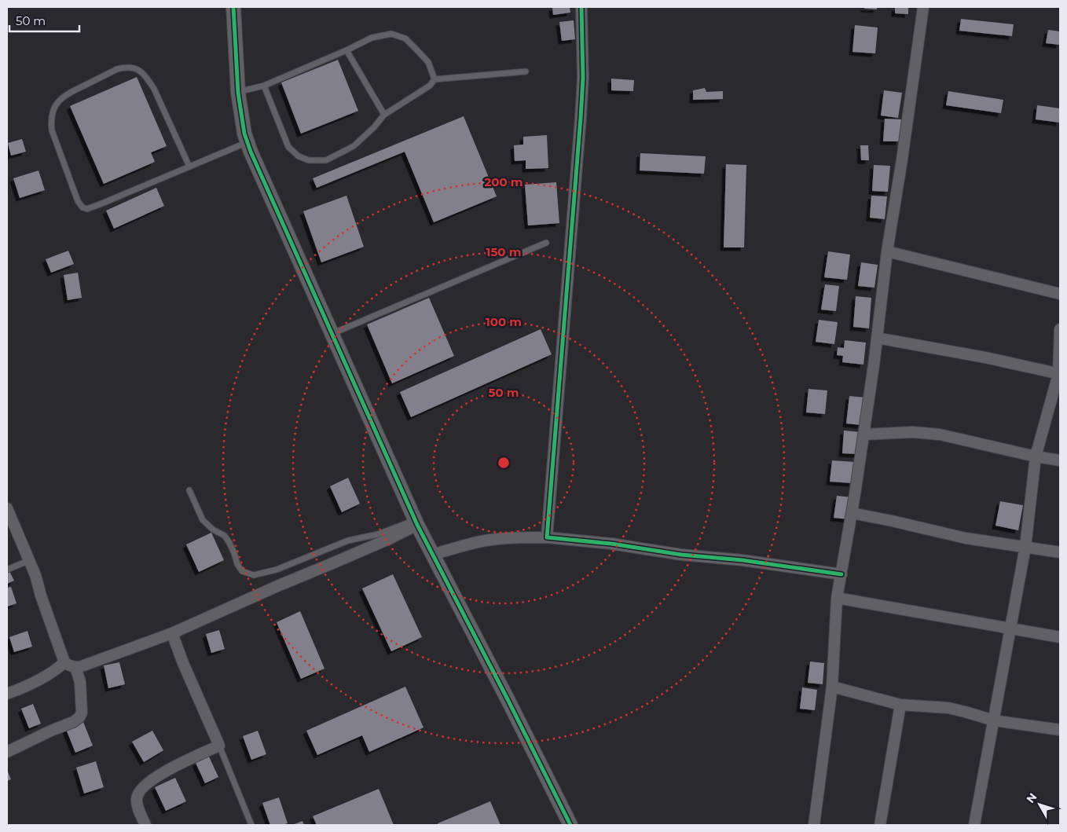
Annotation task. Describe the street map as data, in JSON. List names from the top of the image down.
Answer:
{
  "scale_bar": "50 m",
  "north": "top left",
  "rings": [
    "200 m",
    "150 m",
    "100 m",
    "50 m"
  ]
}
